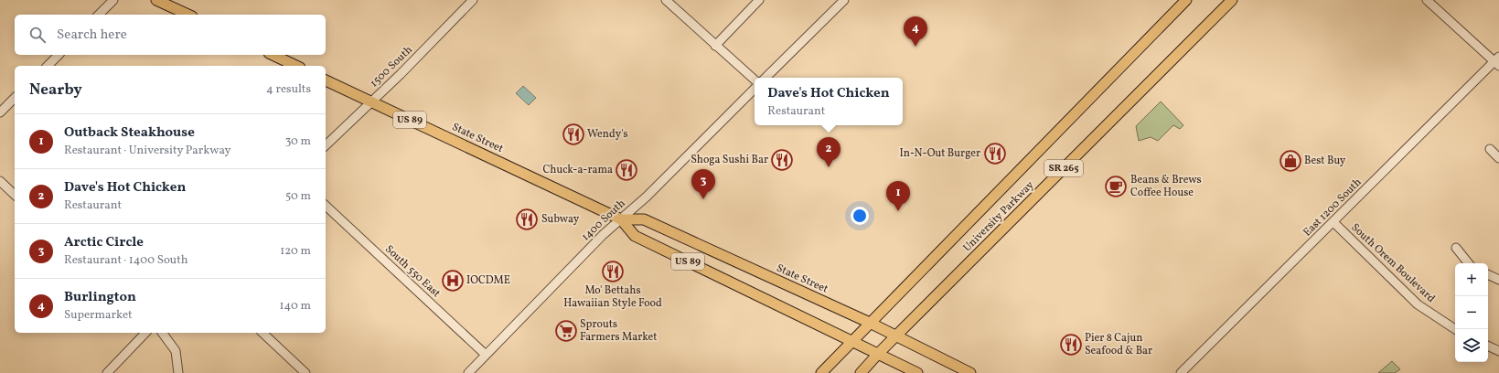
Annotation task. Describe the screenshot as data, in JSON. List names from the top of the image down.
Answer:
{
  "streets": {
    "main road": [
      "US 89",
      "State Street",
      "SR 265",
      "University Parkway"
    ],
    "street": [
      "1500 South",
      "East 1200 South",
      "1400 South",
      "South Orem Boulevard",
      "South 550 East"
    ]
  },
  "crossings": [
    ["1500 South", "State Street"],
    ["State Street", "University Parkway"],
    ["State Street", "1400 South"],
    ["East 1200 South", "South Orem Boulevard"],
    ["1400 South", "South 550 East"]
  ],
  "places": {
    "restaurant": [
      "Wendy's",
      "In-N-Out Burger",
      "Shoga Sushi Bar",
      "Chuck-a-rama",
      "Subway",
      "Mo' Bettahs Hawaiian Style Food",
      "Pier 8 Cajun Seafood & Bar"
    ],
    "shop": ["Best Buy"],
    "cafe": ["Beans & Brews Coffee House"],
    "hospital": ["IOCDME"],
    "supermarket": ["Sprouts Farmers Market"]
  },
  "page": {
    "search": "Search here",
    "pins": [
      "4",
      "2",
      "3",
      "1"
    ],
    "heading": ["Nearby", "4 results"],
    "popup": ["Dave's Hot Chicken", "Restaurant"],
    "list": [
      {
        "mark": "1",
        "name": "Outback Steakhouse",
        "note": "Restaurant · University Parkway",
        "value": "30 m"
      },
      {
        "mark": "2",
        "name": "Dave's Hot Chicken",
        "note": "Restaurant",
        "value": "50 m"
      },
      {
        "mark": "3",
        "name": "Arctic Circle",
        "note": "Restaurant · 1400 South",
        "value": "120 m"
      },
      {
        "mark": "4",
        "name": "Burlington",
        "note": "Supermarket",
        "value": "140 m"
      }
    ],
    "map_buttons": ["+", "−"]
  }
}
